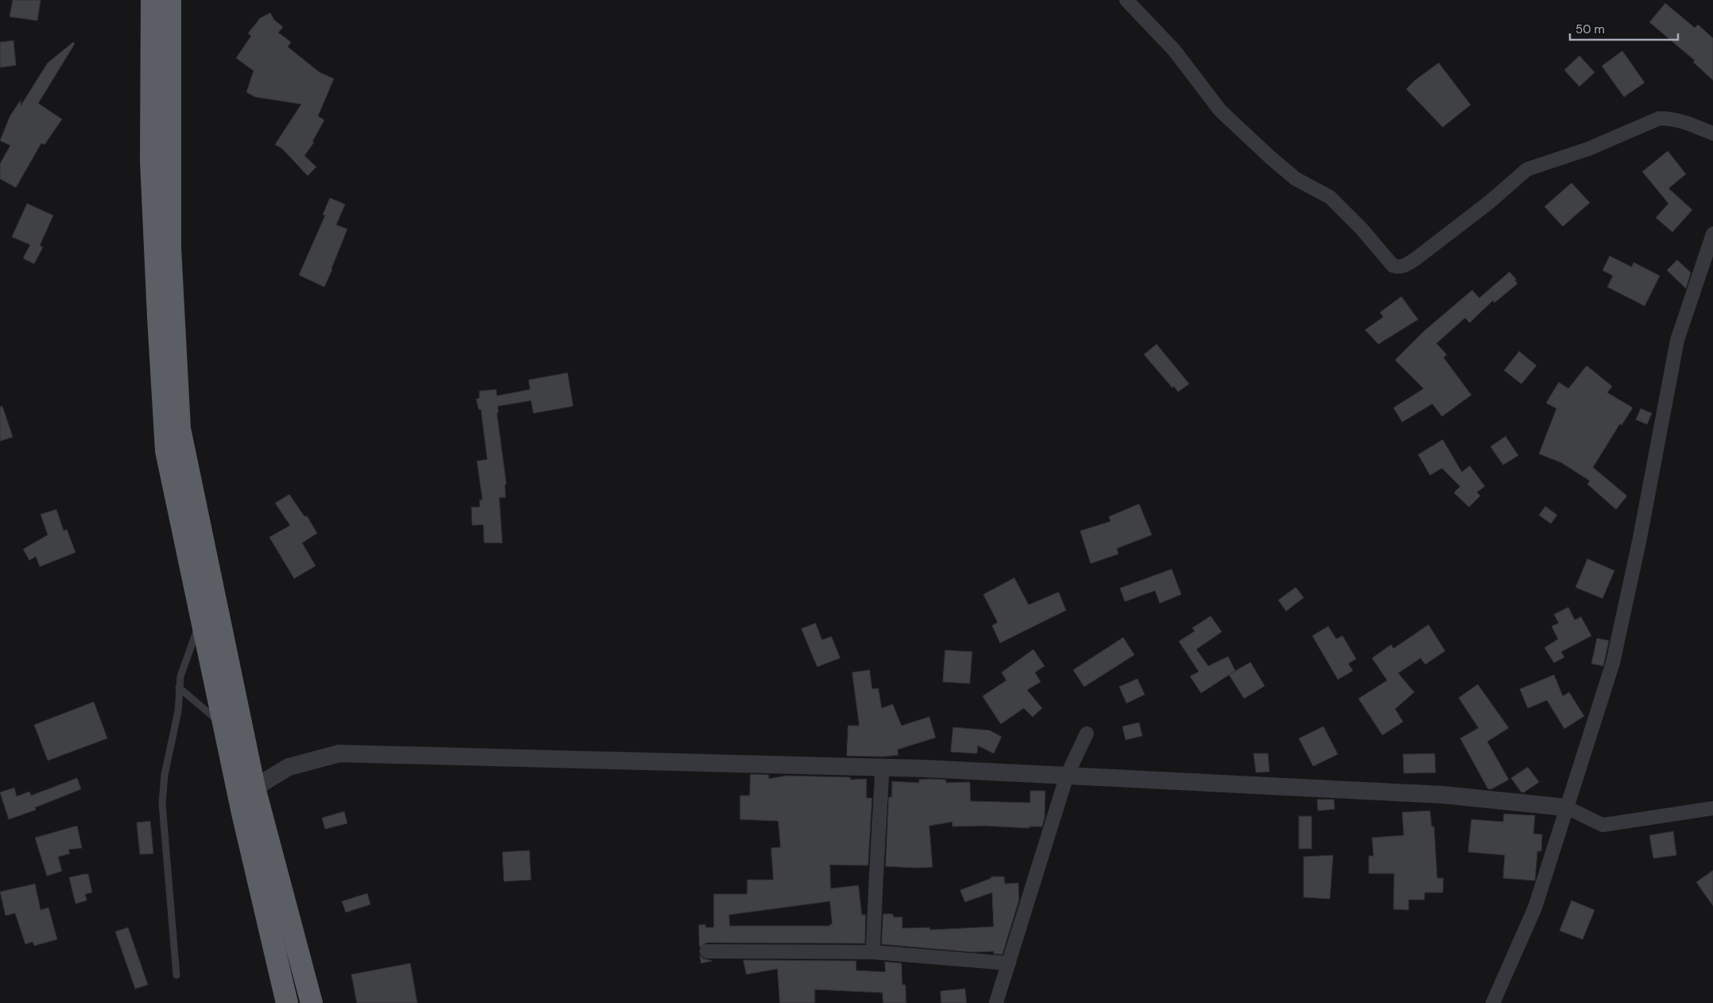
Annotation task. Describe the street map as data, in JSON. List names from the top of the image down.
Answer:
{
  "scale_bar": "50 m"
}
